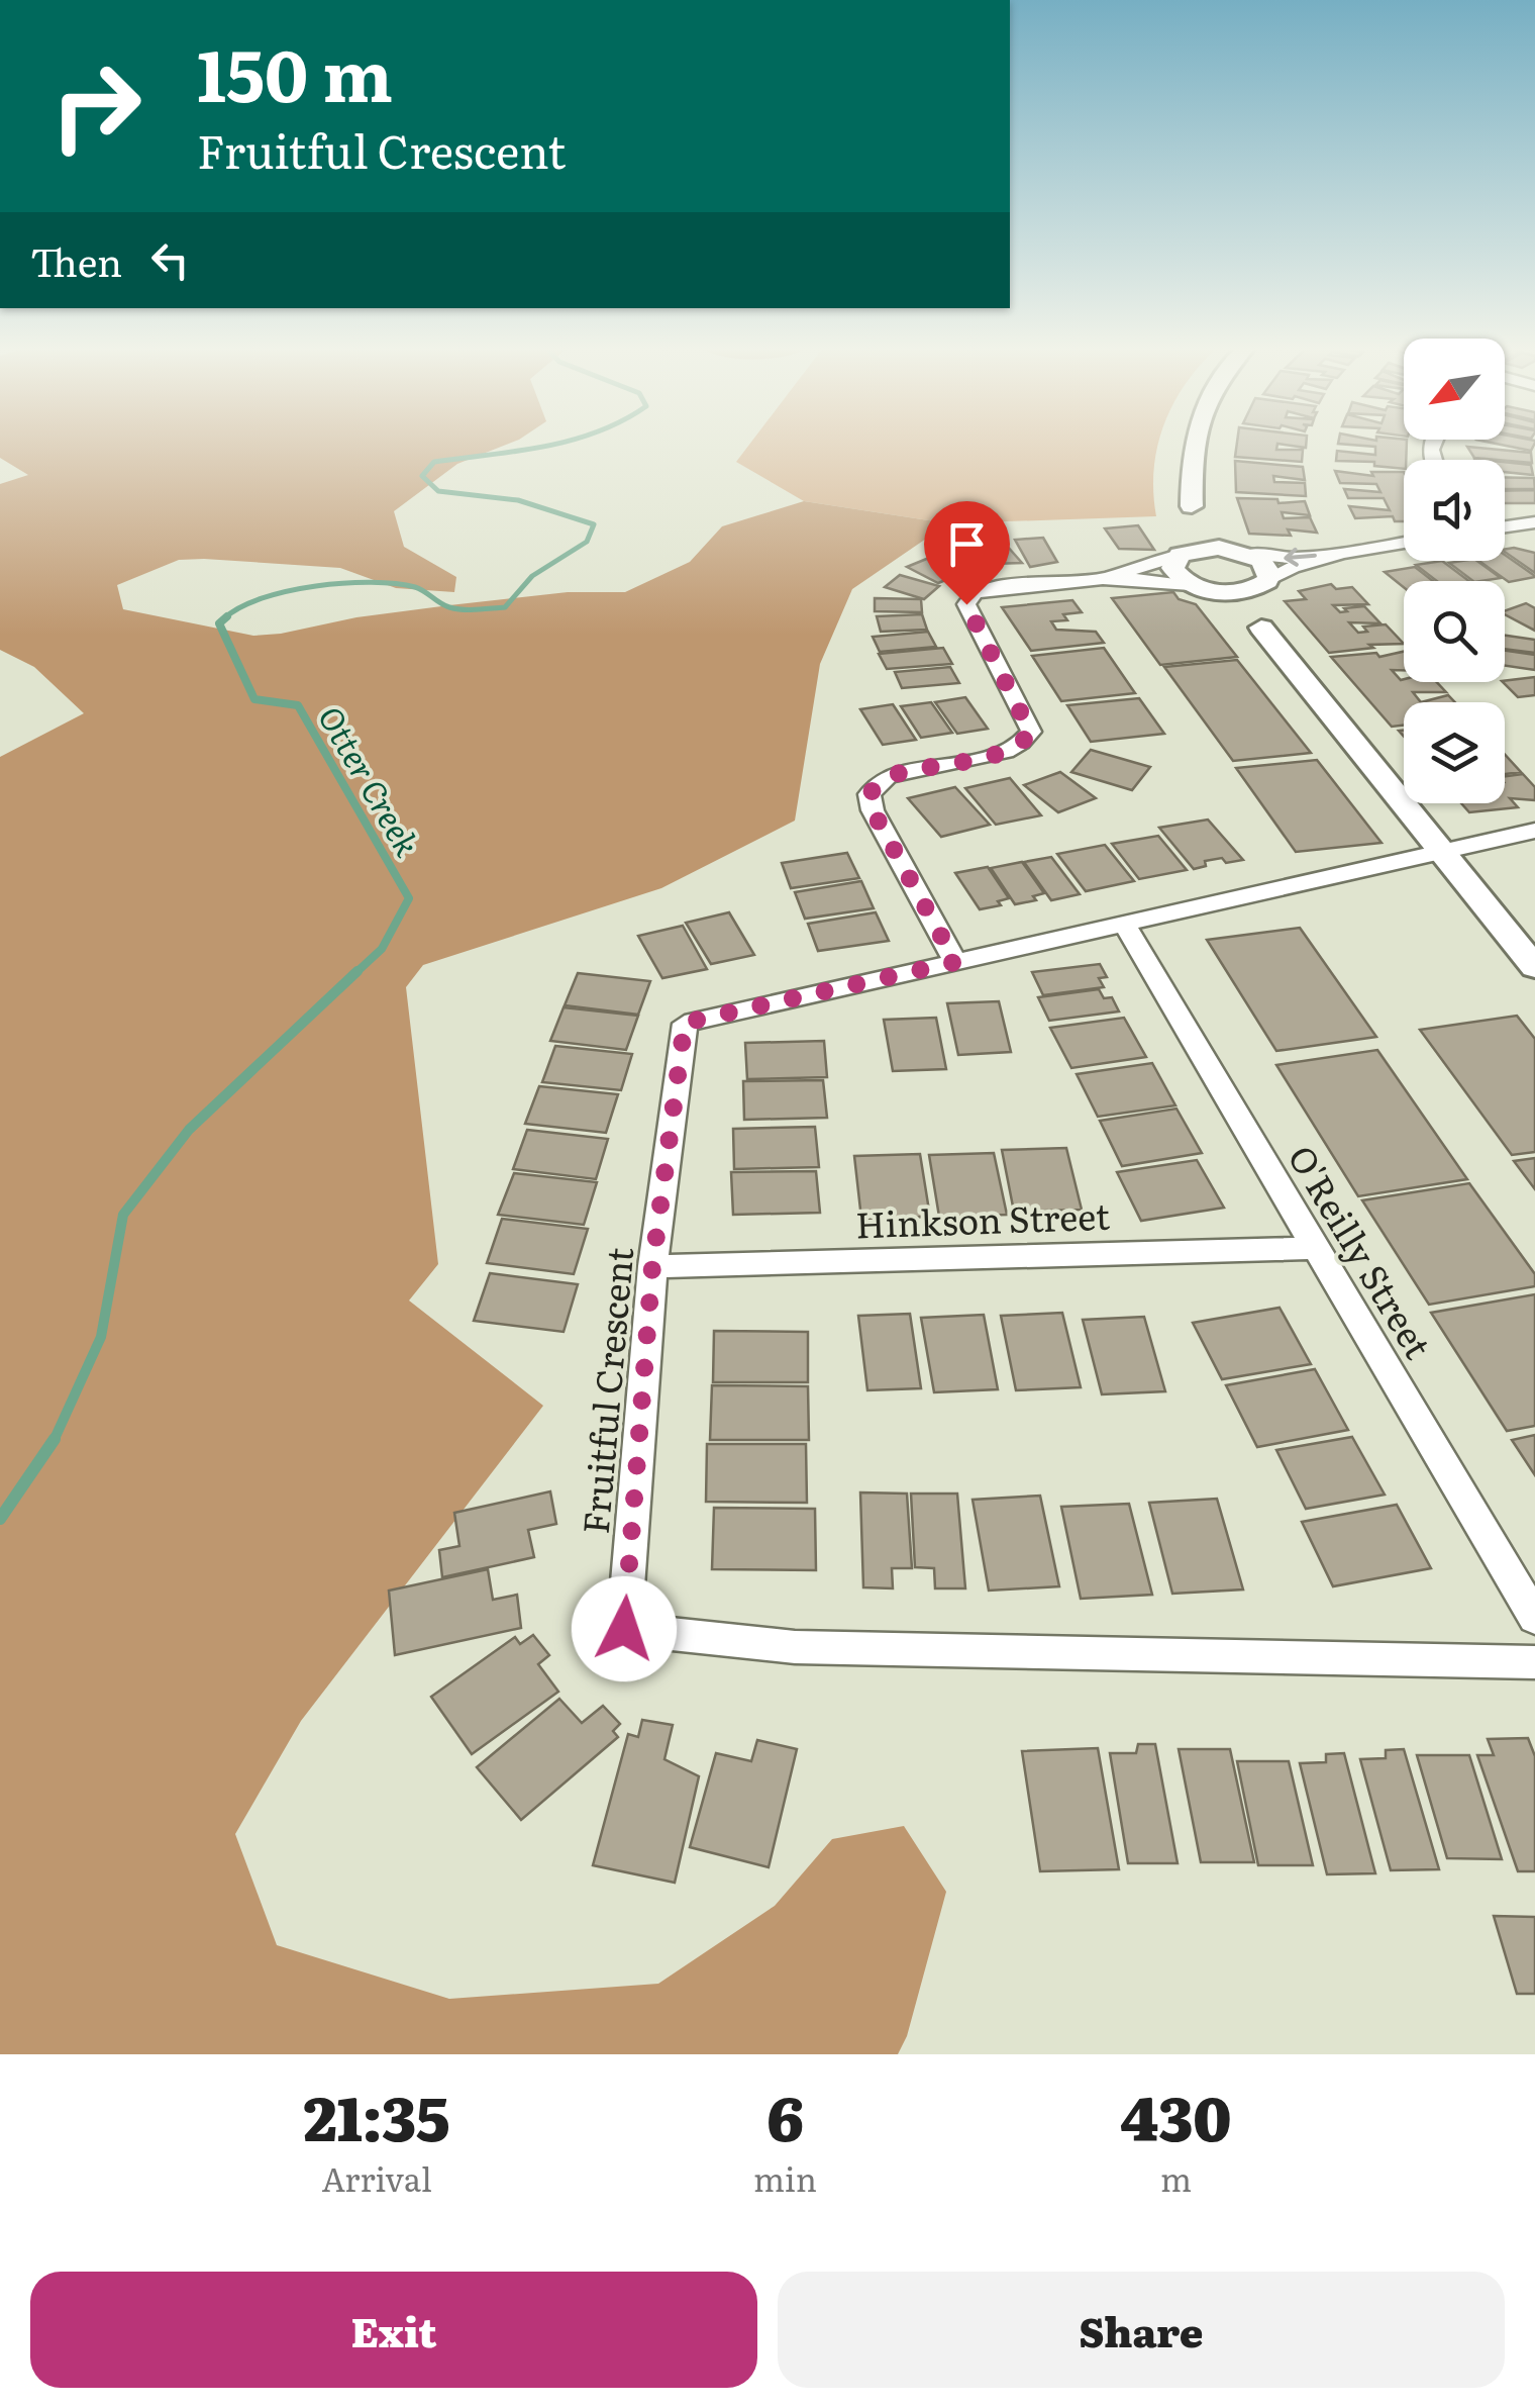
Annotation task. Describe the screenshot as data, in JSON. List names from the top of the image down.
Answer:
{
  "streets": {
    "street": ["Hinkson Street", "O'Reilly Street", "Fruitful Crescent"]
  },
  "crossings": [
    ["Hinkson Street", "O'Reilly Street"],
    ["Hinkson Street", "Fruitful Crescent"],
    ["O'Reilly Street", "Fruitful Crescent"]
  ],
  "water": ["Otter Creek"],
  "north": "bottom left",
  "page": {
    "turn": ["150 m", "Fruitful Crescent"],
    "then": "Then",
    "eta": [
      "21:35",
      "Arrival",
      "6",
      "min",
      "430",
      "m"
    ],
    "buttons": ["Exit", "Share"]
  }
}
